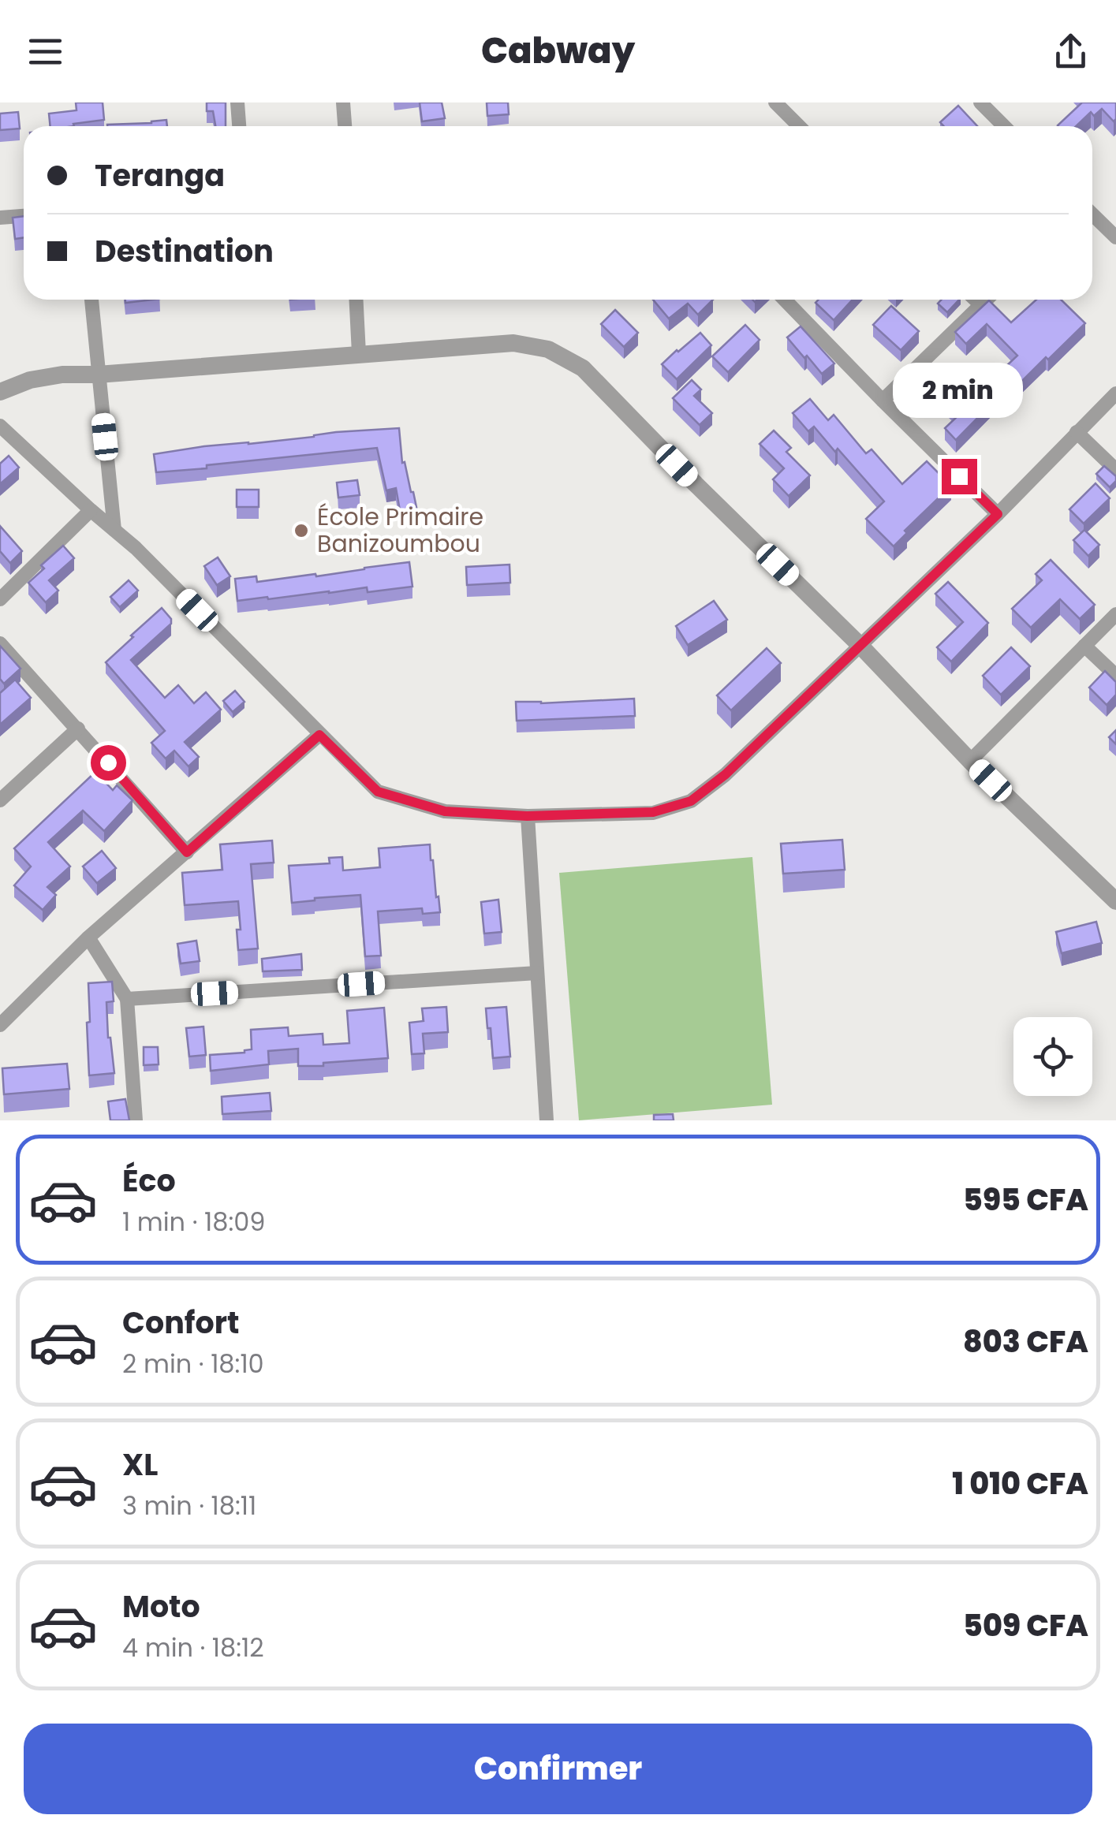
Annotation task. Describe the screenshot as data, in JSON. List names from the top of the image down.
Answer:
{
  "places": ["École Primaire Banizoumbou"],
  "page": {
    "header": "Cabway",
    "banner": ["Teranga", "Destination"],
    "bubble": "2 min",
    "list": [
      {
        "name": "Éco",
        "note": "1 min · 18:09",
        "value": "595 CFA"
      },
      {
        "name": "Confort",
        "note": "2 min · 18:10",
        "value": "803 CFA"
      },
      {
        "name": "XL",
        "note": "3 min · 18:11",
        "value": "1 010 CFA"
      },
      {
        "name": "Moto",
        "note": "4 min · 18:12",
        "value": "509 CFA"
      }
    ],
    "buttons": "Confirmer"
  }
}
